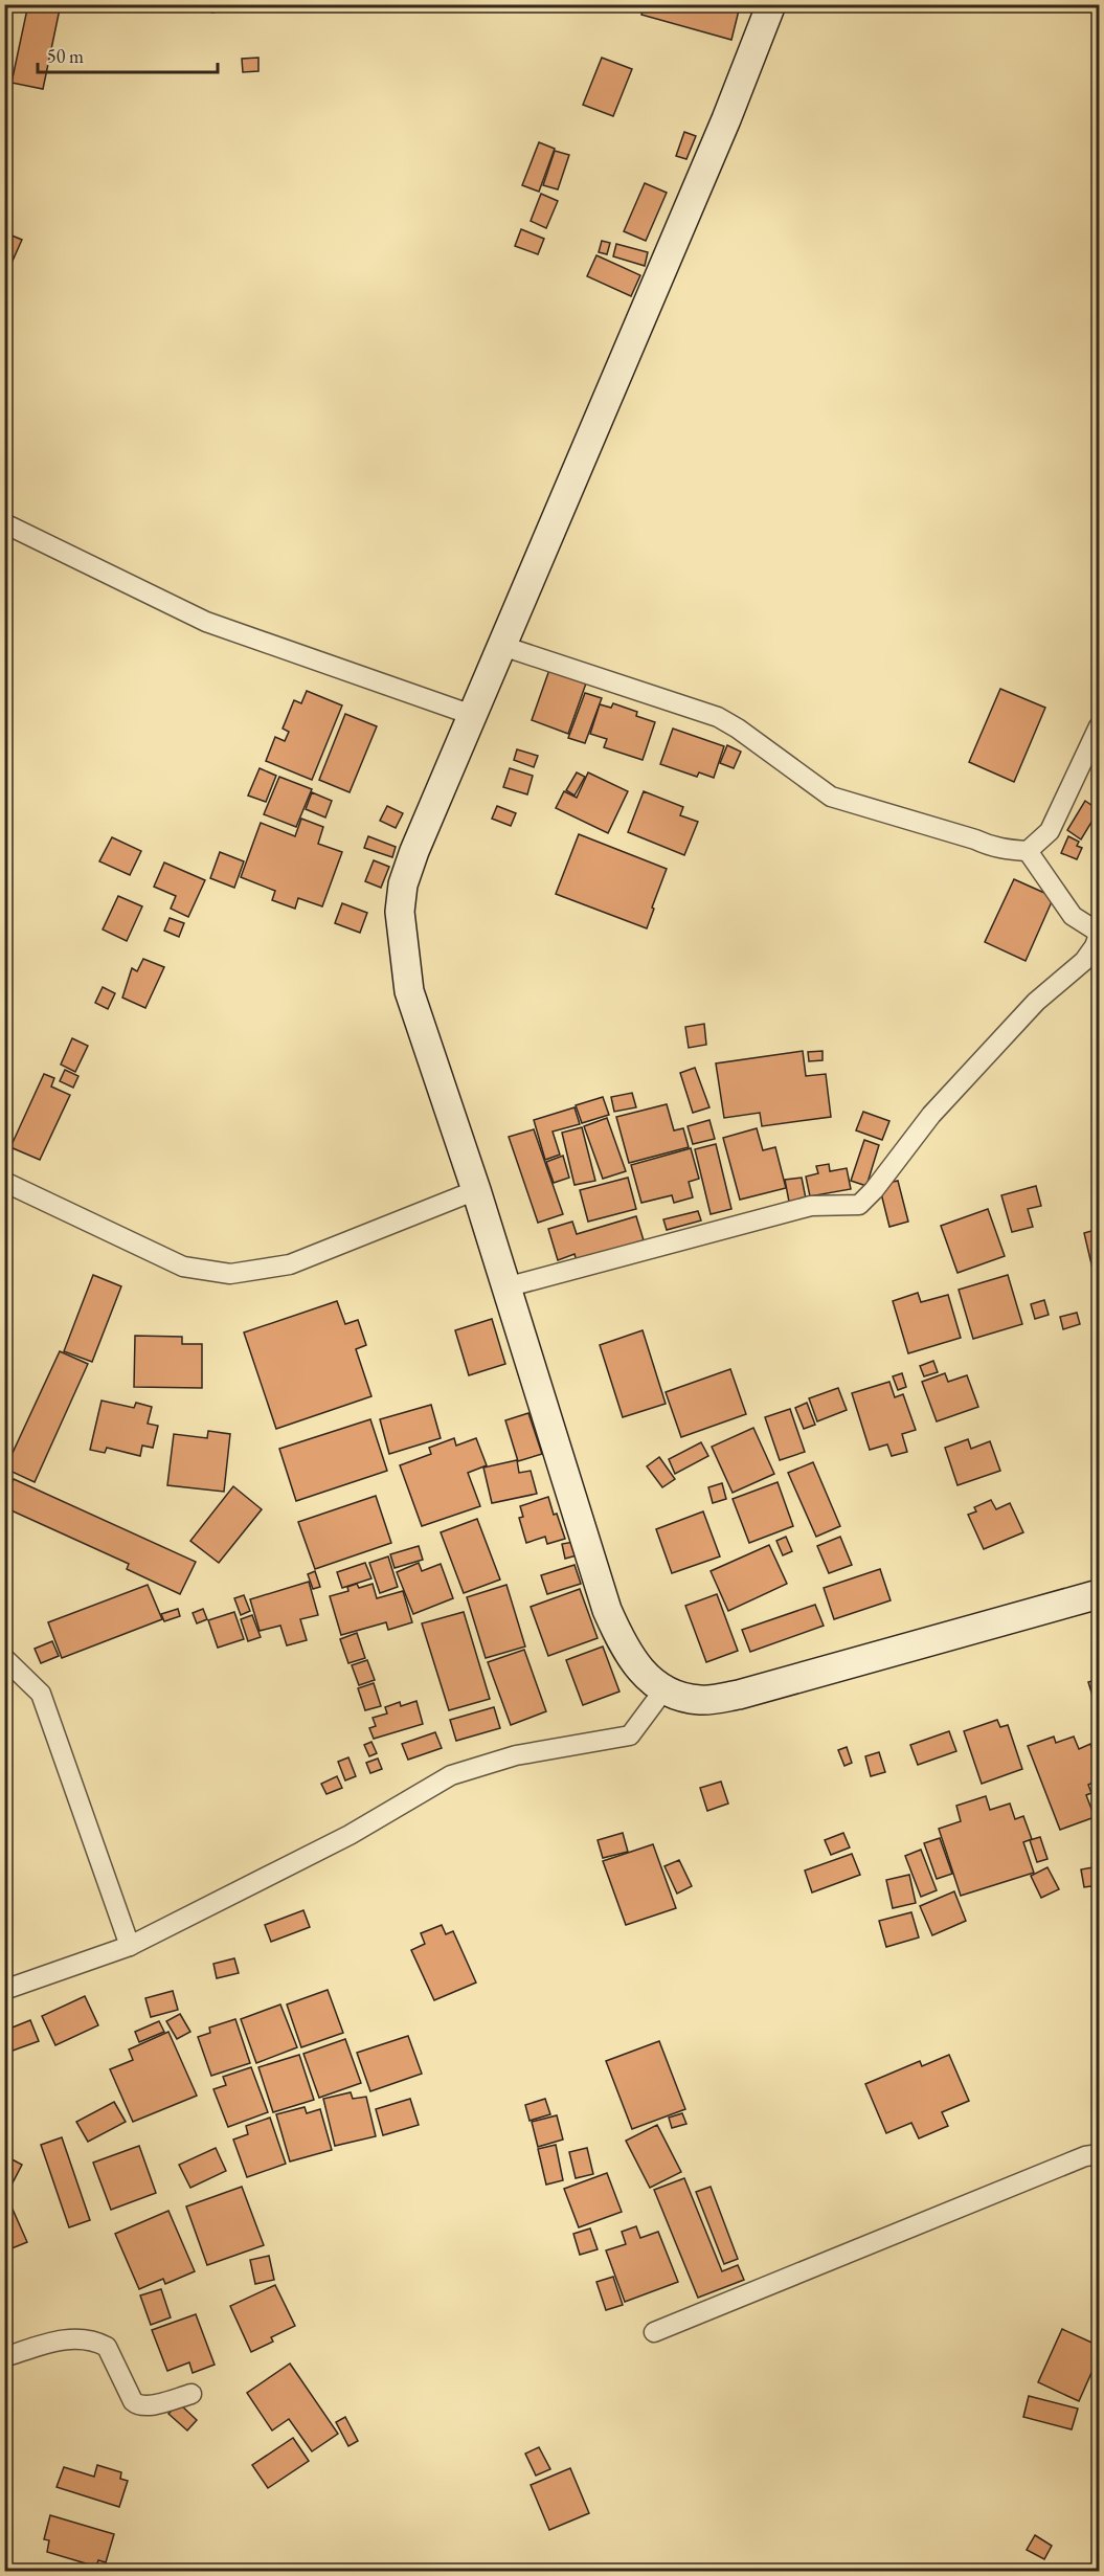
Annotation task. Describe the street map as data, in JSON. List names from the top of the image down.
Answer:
{
  "scale_bar": "50 m"
}
